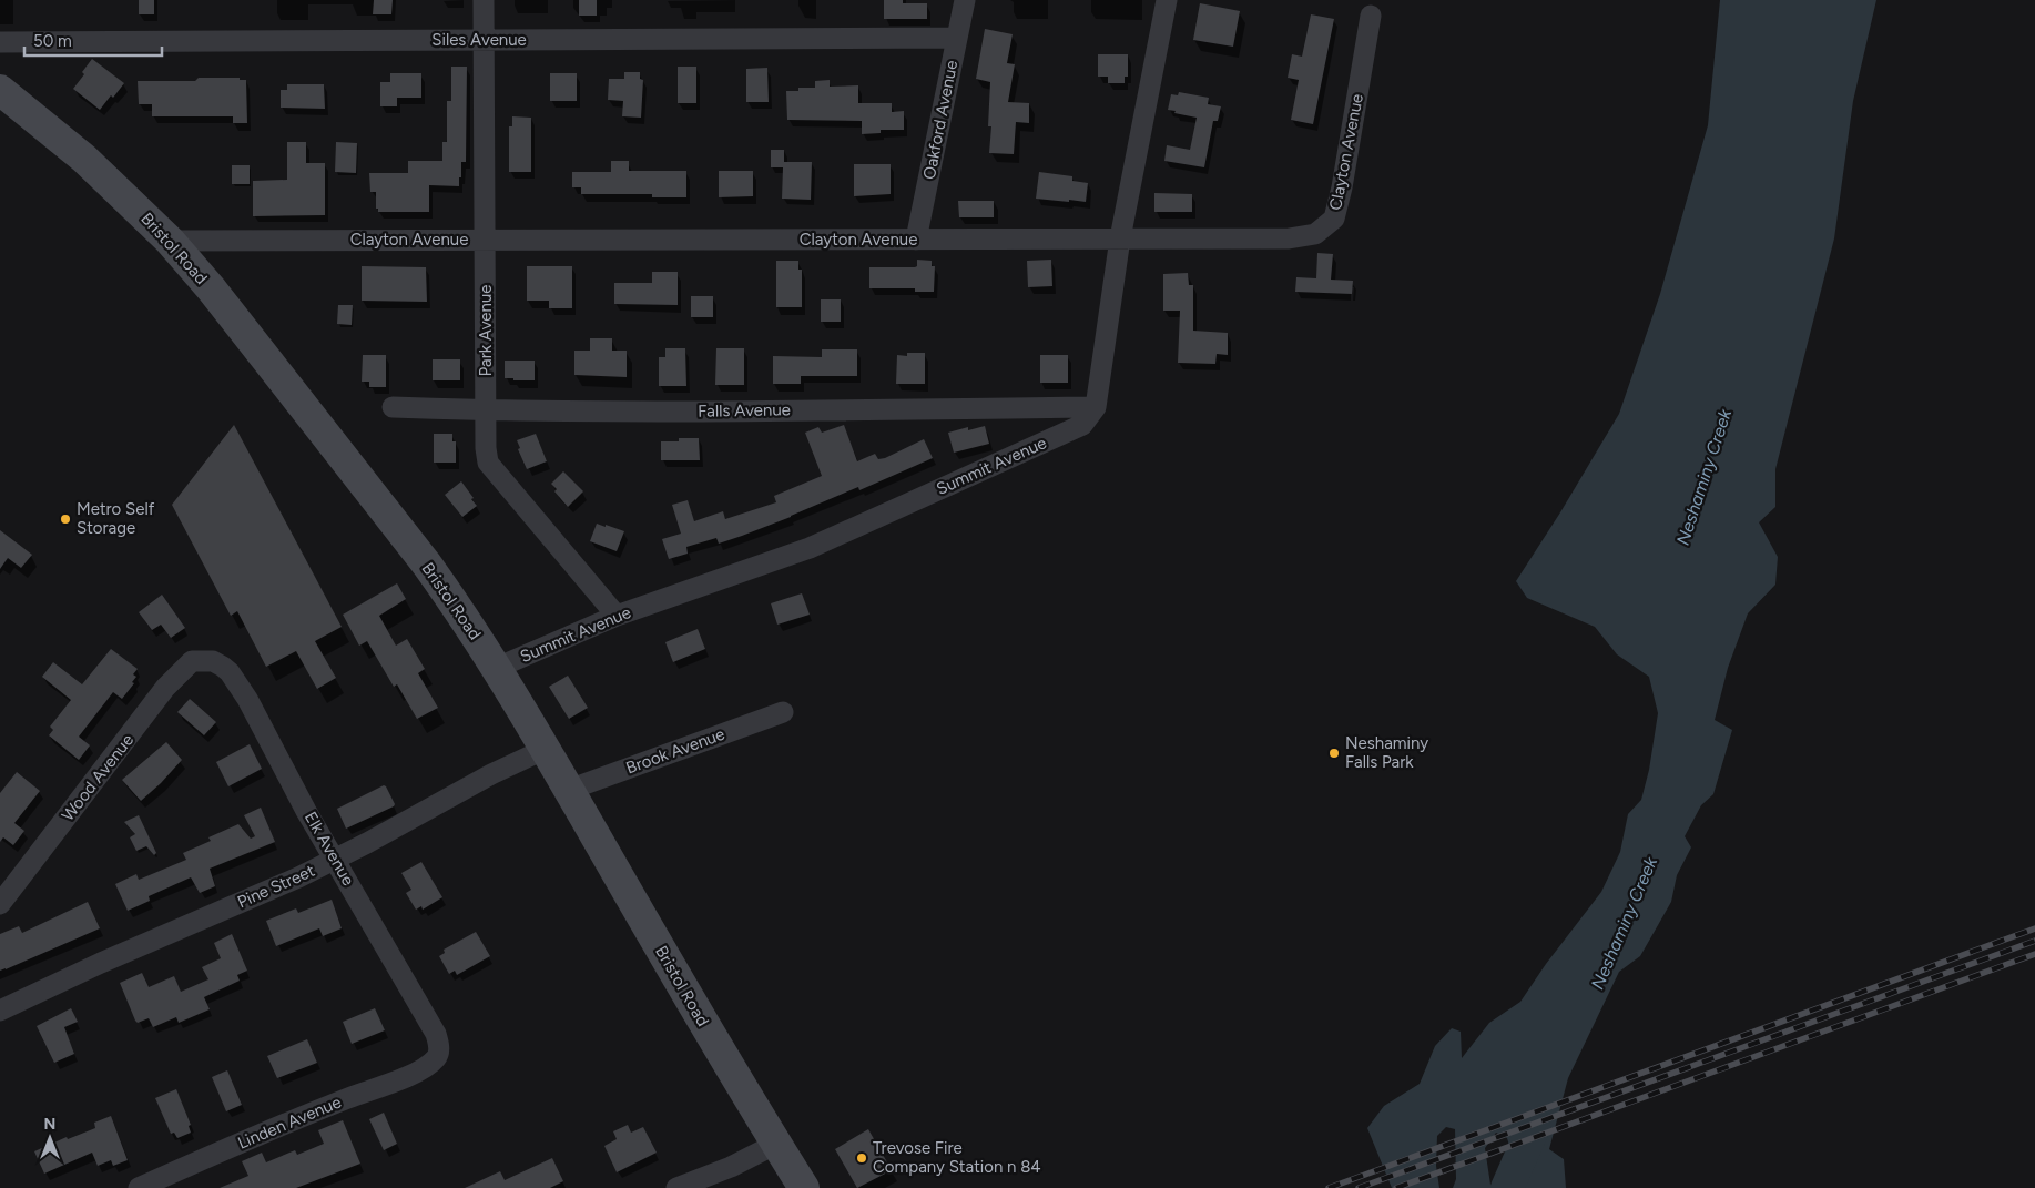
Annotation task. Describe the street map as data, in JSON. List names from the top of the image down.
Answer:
{
  "streets": {
    "main road": ["Bristol Road"],
    "street": [
      "Siles Avenue",
      "Oakford Avenue",
      "Clayton Avenue",
      "Park Avenue",
      "Falls Avenue",
      "Summit Avenue",
      "Brook Avenue",
      "Wood Avenue",
      "Elk Avenue",
      "Pine Street",
      "Linden Avenue"
    ]
  },
  "crossings": [
    ["Siles Avenue", "Oakford Avenue"],
    ["Siles Avenue", "Park Avenue"],
    ["Oakford Avenue", "Clayton Avenue"],
    ["Clayton Avenue", "Bristol Road"],
    ["Clayton Avenue", "Park Avenue"],
    ["Bristol Road", "Summit Avenue"],
    ["Bristol Road", "Brook Avenue"],
    ["Bristol Road", "Pine Street"],
    ["Park Avenue", "Falls Avenue"],
    ["Park Avenue", "Summit Avenue"],
    ["Falls Avenue", "Summit Avenue"],
    ["Wood Avenue", "Elk Avenue"],
    ["Elk Avenue", "Pine Street"],
    ["Elk Avenue", "Linden Avenue"]
  ],
  "water": ["Neshaminy Creek"],
  "places": ["Metro Self Storage", "Neshaminy Falls Park", "Trevose Fire Company Station n 84"],
  "scale_bar": "50 m",
  "north": "top"
}
